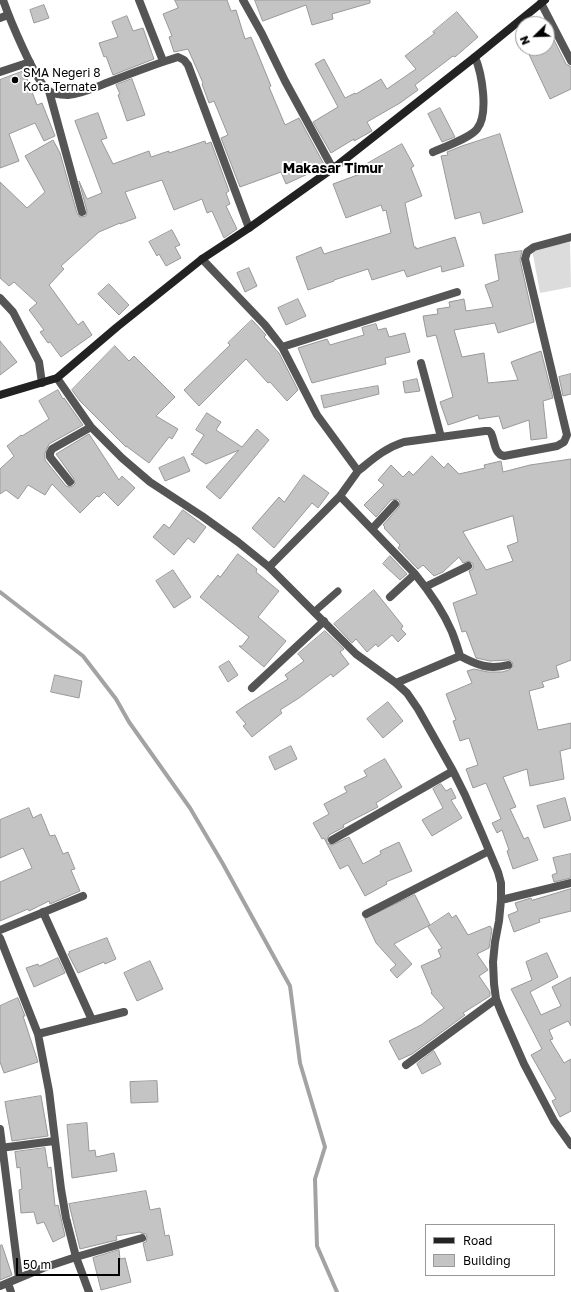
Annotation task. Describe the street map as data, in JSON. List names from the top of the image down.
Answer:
{
  "districts": ["Makasar Timur"],
  "places": ["SMA Negeri 8 Kota Ternate"],
  "legend": ["Road", "Building"],
  "scale_bar": "50 m",
  "north": "bottom left"
}
